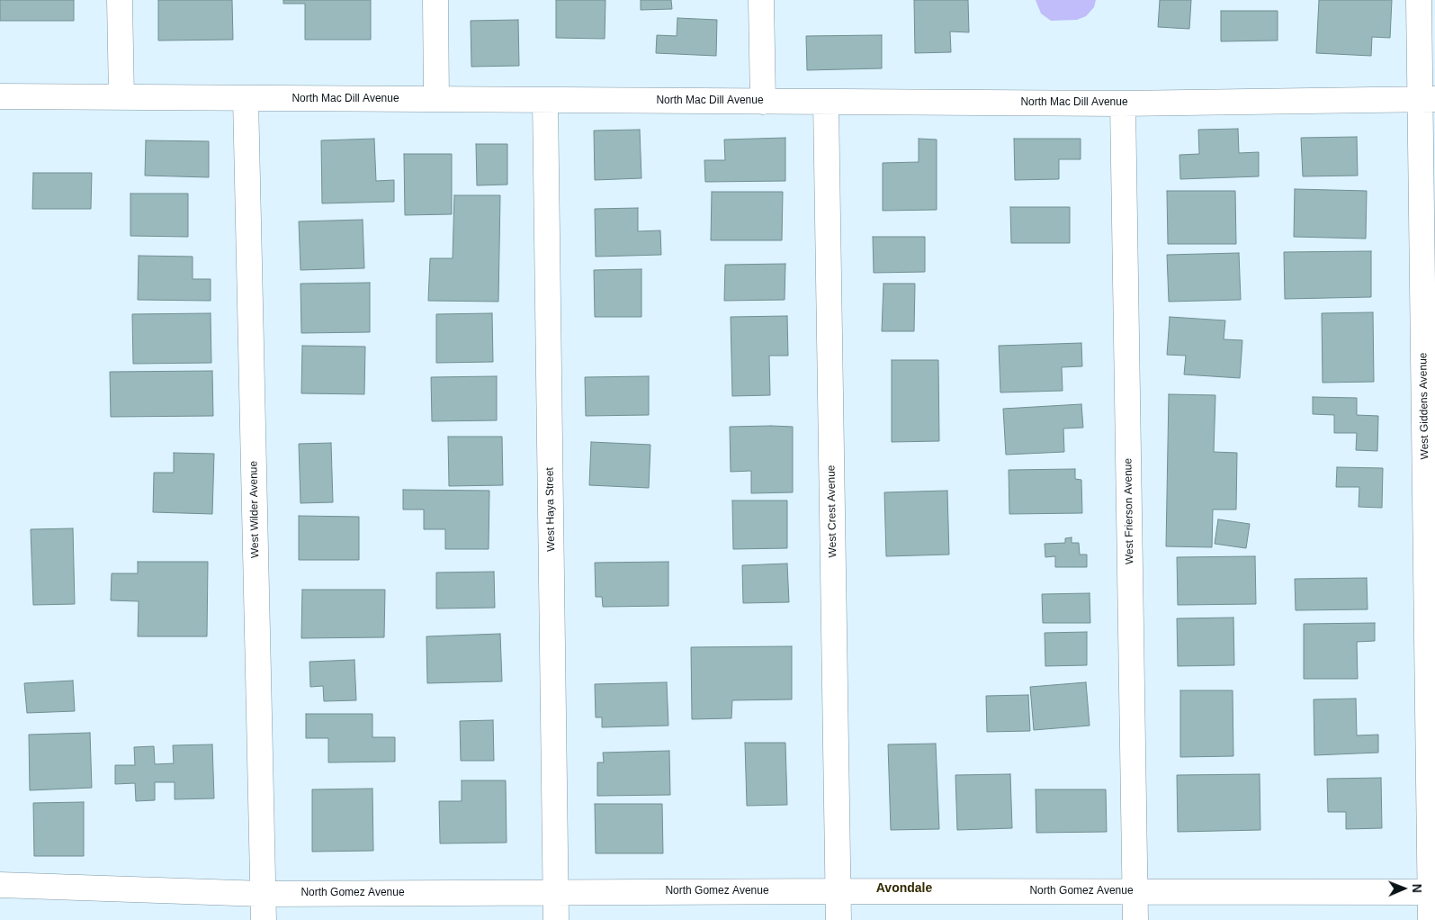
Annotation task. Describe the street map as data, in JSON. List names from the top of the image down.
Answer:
{
  "streets": {
    "street": [
      "North Mac Dill Avenue",
      "West Giddens Avenue",
      "West Wilder Avenue",
      "West Haya Street",
      "West Crest Avenue",
      "West Frierson Avenue",
      "North Gomez Avenue"
    ]
  },
  "crossings": [
    ["North Mac Dill Avenue", "West Giddens Avenue"],
    ["North Mac Dill Avenue", "West Wilder Avenue"],
    ["North Mac Dill Avenue", "West Haya Street"],
    ["North Mac Dill Avenue", "West Crest Avenue"],
    ["North Mac Dill Avenue", "West Frierson Avenue"],
    ["West Giddens Avenue", "North Gomez Avenue"],
    ["West Wilder Avenue", "North Gomez Avenue"],
    ["West Haya Street", "North Gomez Avenue"],
    ["West Crest Avenue", "North Gomez Avenue"],
    ["West Frierson Avenue", "North Gomez Avenue"]
  ],
  "districts": ["Avondale"],
  "north": "right"
}
